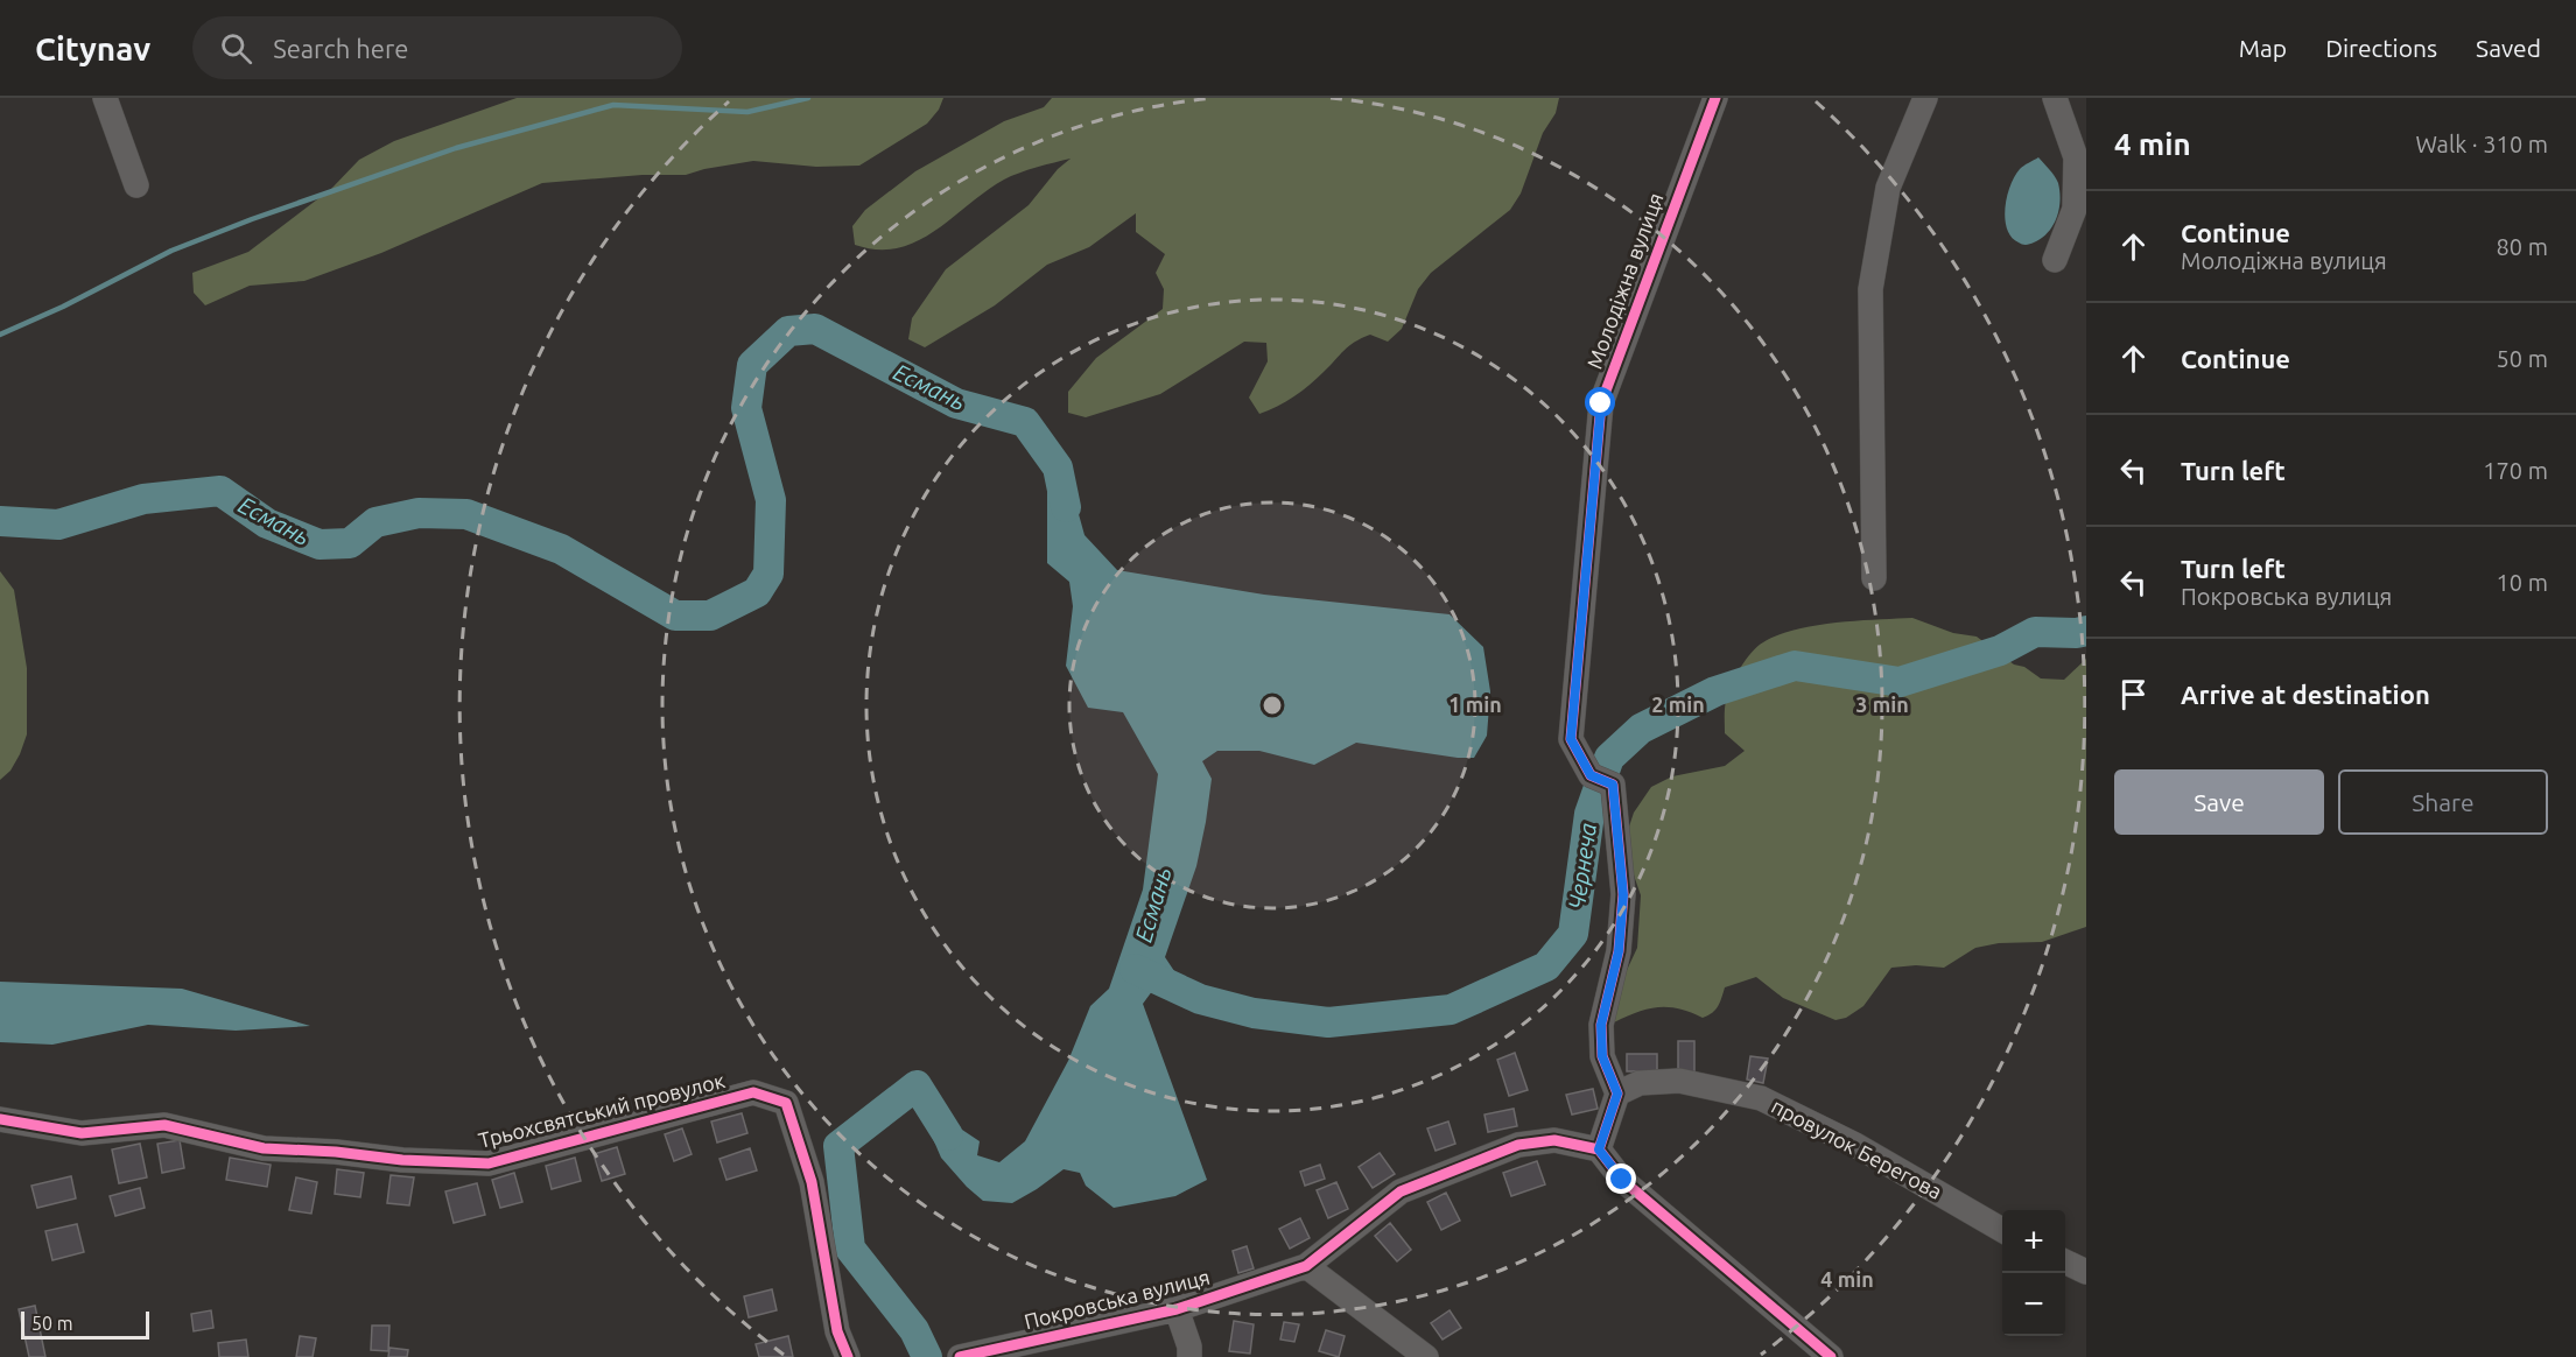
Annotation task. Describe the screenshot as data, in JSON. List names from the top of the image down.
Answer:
{
  "streets": {
    "street": [
      "Молодіжна вулиця",
      "Трьохсвятський провулок",
      "провулок Берегова",
      "Покровська вулиця"
    ]
  },
  "crossings": [
    ["Молодіжна вулиця", "провулок Берегова"]
  ],
  "water": ["Есмань", "Чернеча"],
  "scale_bar": "50 m",
  "page": {
    "header": "Citynav",
    "search": "Search here",
    "nav": ["Map", "Directions", "Saved"],
    "heading": ["4 min", "Walk · 310 m"],
    "list": [
      ["Continue", "Молодіжна вулиця", "80 m"],
      ["Continue", "50 m"],
      ["Turn left", "170 m"],
      ["Turn left", "Покровська вулиця", "10 m"],
      "Arrive at destination"
    ],
    "buttons": ["Save", "Share"],
    "map_buttons": ["+", "−"],
    "scale": "50 m"
  },
  "rings": [
    "1 min",
    "2 min",
    "3 min",
    "4 min"
  ]
}
